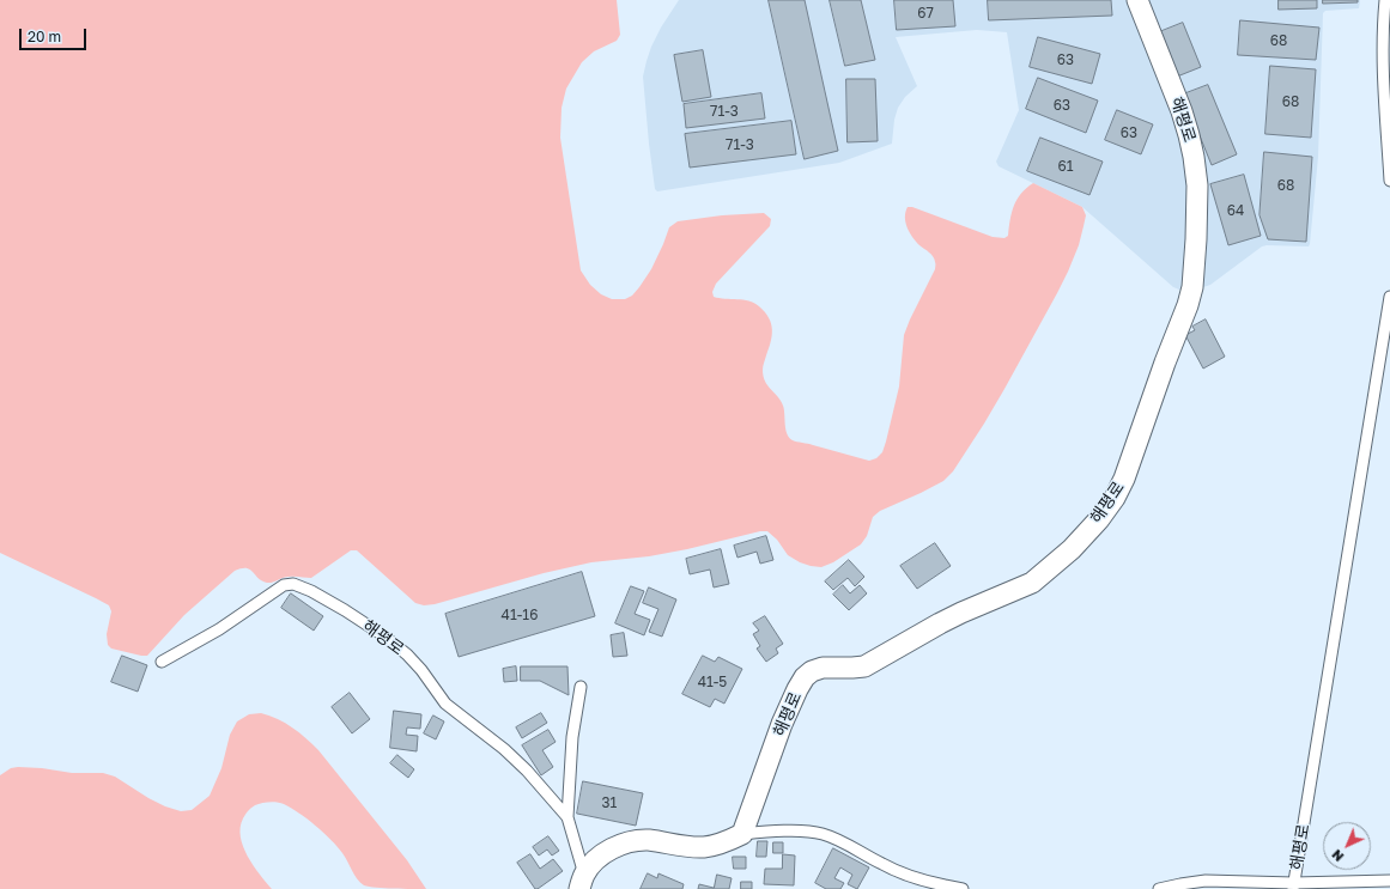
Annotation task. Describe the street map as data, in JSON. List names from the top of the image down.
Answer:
{
  "streets": {
    "street": ["해평로"]
  },
  "house_numbers": [
    "67",
    "68",
    "63",
    "68",
    "63",
    "71-3",
    "63",
    "71-3",
    "61",
    "68",
    "64",
    "41-16",
    "41-5",
    "31"
  ],
  "scale_bar": "20 m",
  "north": "bottom left"
}
